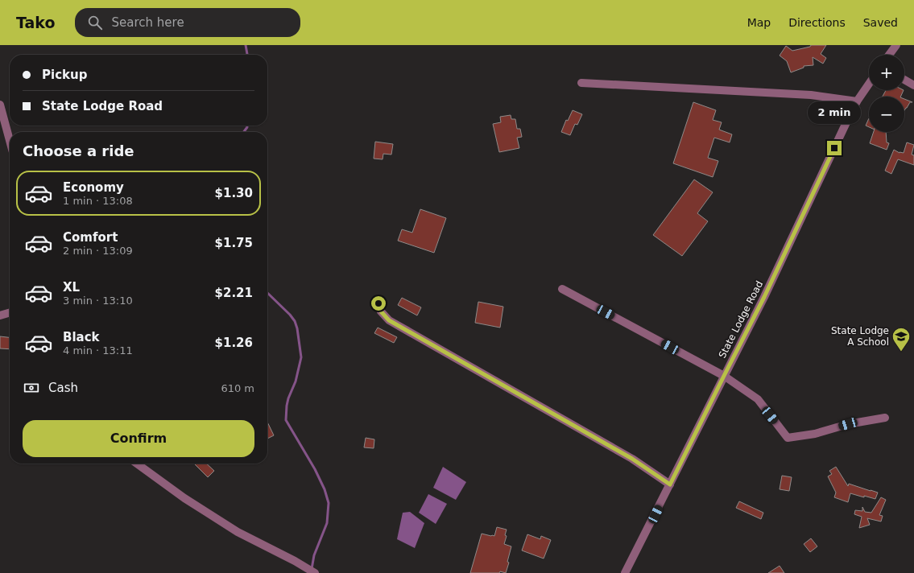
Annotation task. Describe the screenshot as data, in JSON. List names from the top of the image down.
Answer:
{
  "streets": {
    "street": ["State Lodge Road"]
  },
  "places": {
    "school or university": ["State Lodge A School"]
  },
  "page": {
    "header": "Tako",
    "search": "Search here",
    "nav": ["Map", "Directions", "Saved"],
    "map_buttons": ["+", "−"],
    "banner": ["Pickup", "State Lodge Road"],
    "bubble": "2 min",
    "heading": "Choose a ride",
    "list": [
      {
        "name": "Economy",
        "note": "1 min · 13:08",
        "value": "$1.30"
      },
      {
        "name": "Comfort",
        "note": "2 min · 13:09",
        "value": "$1.75"
      },
      {
        "name": "XL",
        "note": "3 min · 13:10",
        "value": "$2.21"
      },
      {
        "name": "Black",
        "note": "4 min · 13:11",
        "value": "$1.26"
      }
    ],
    "pay": ["Cash", "610 m"],
    "buttons": "Confirm"
  }
}
